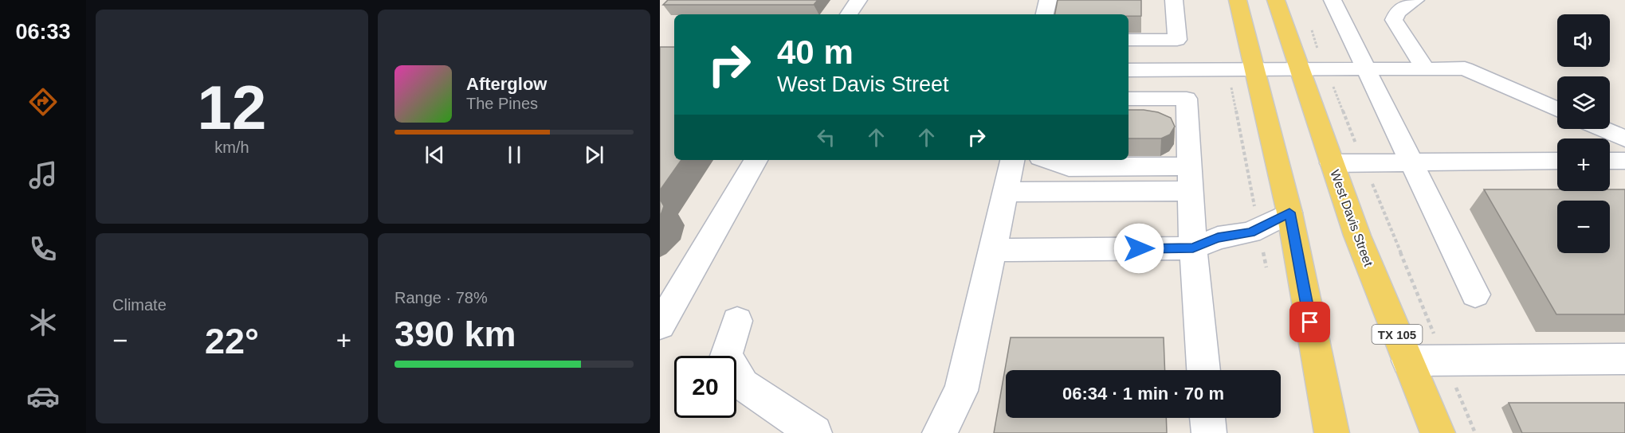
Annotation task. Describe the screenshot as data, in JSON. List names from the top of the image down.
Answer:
{
  "streets": {
    "main road": ["West Davis Street", "TX 105"]
  },
  "page": {
    "tabs": "06:33",
    "tile": [
      ["12", "km/h"],
      "Climate",
      ["Range · 78%", "390 km"]
    ],
    "map_buttons": ["+", "−"],
    "turn": ["40 m", "West Davis Street"],
    "song": ["Afterglow", "The Pines"],
    "heat": ["−", "22°", "+"],
    "limit": "20",
    "trip": "06:34 · 1 min · 70 m"
  }
}
